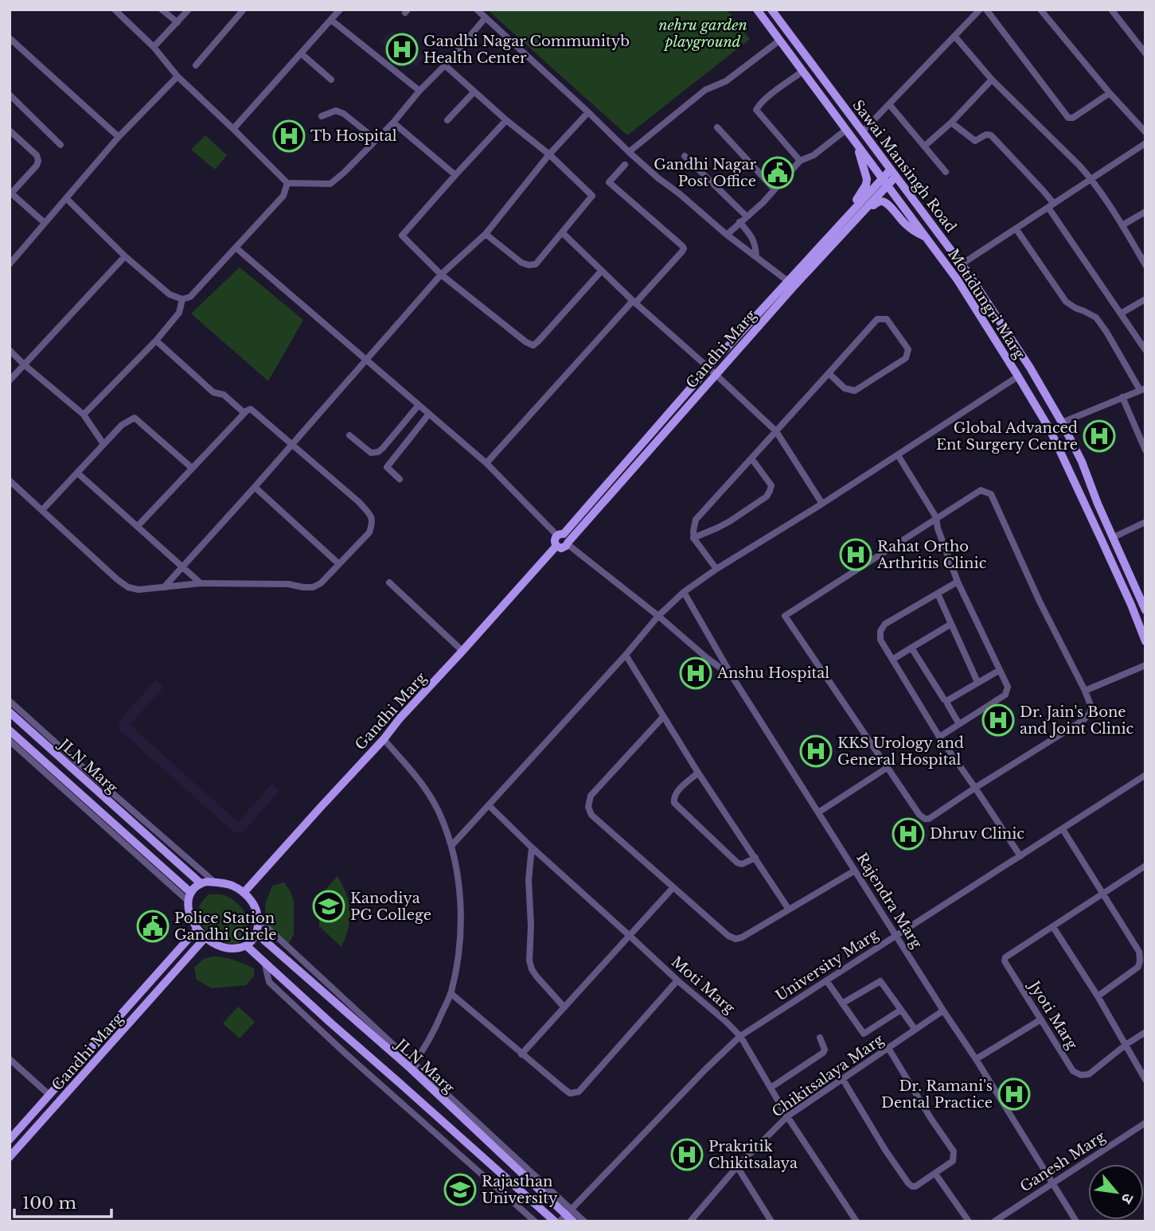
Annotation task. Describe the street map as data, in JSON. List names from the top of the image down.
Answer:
{
  "streets": {
    "main road": [
      "Sawai Mansingh Road",
      "Motidungri Marg",
      "Gandhi Marg",
      "JLN Marg"
    ],
    "street": [
      "Rajendra Marg",
      "University Marg",
      "Moti Marg",
      "Jyoti Marg",
      "Chikitsalaya Marg",
      "Ganesh Marg"
    ]
  },
  "crossings": [
    ["Motidungri Marg", "Gandhi Marg"],
    ["Gandhi Marg", "JLN Marg"],
    ["JLN Marg", "University Marg"],
    ["Rajendra Marg", "University Marg"],
    ["Rajendra Marg", "Chikitsalaya Marg"],
    ["Rajendra Marg", "Ganesh Marg"],
    ["University Marg", "Moti Marg"],
    ["Moti Marg", "Chikitsalaya Marg"]
  ],
  "parks": ["nehru garden playground"],
  "places": {
    "hospital": [
      "Gandhi Nagar Communityb Health Center",
      "Tb Hospital",
      "Global Advanced Ent Surgery Centre",
      "Rahat Ortho Arthritis Clinic",
      "Anshu Hospital",
      "Dr. Jain's Bone and Joint Clinic",
      "KKS Urology and General Hospital",
      "Dhruv Clinic",
      "Dr. Ramani's Dental Practice",
      "Prakritik Chikitsalaya"
    ],
    "public building": ["Gandhi Nagar Post Office", "Police Station Gandhi Circle"],
    "school or university": ["Kanodiya PG College", "Rajasthan University"]
  },
  "scale_bar": "100 m",
  "north": "bottom right"
}
